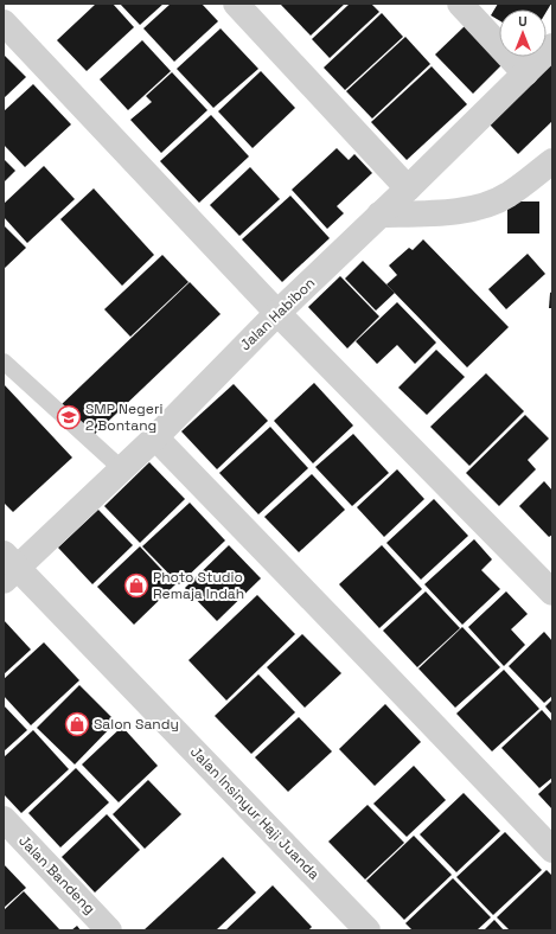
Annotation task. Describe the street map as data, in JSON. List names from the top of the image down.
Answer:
{
  "streets": {
    "street": ["Jalan Habibon", "Jalan Insinyur Haji Juanda", "Jalan Bandeng"]
  },
  "crossings": [
    ["Jalan Habibon", "Jalan Insinyur Haji Juanda"]
  ],
  "places": {
    "school or university": ["SMP Negeri 2 Bontang"],
    "shop": ["Photo Studio Remaja Indah", "Salon Sandy"]
  },
  "north": "top"
}
